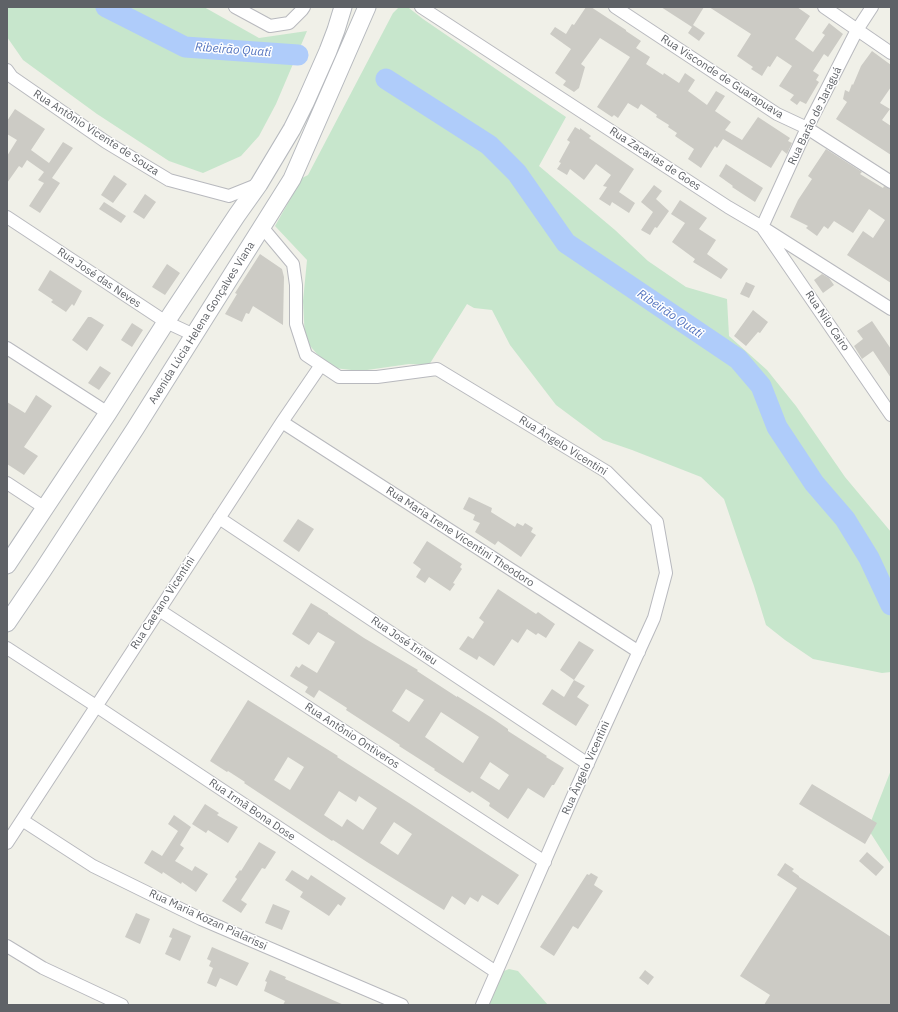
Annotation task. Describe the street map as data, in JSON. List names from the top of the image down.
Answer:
{
  "streets": {
    "street": [
      "Rua Visconde de Guarapuava",
      "Rua Barão de Jaraguá",
      "Rua Antônio Vicente de Souza",
      "Rua Zacarias de Goes",
      "Rua José das Neves",
      "Rua Nilo Cairo",
      "Avenida Lúcia Helena Gonçalves Viana",
      "Rua Ângelo Vicentini",
      "Rua Maria Irene Vicentini Theodoro",
      "Rua Caetano Vicentini",
      "Rua José Irineu",
      "Rua Antônio Ontiveros",
      "Rua Irmã Bona Dose",
      "Rua Maria Kozan Pialarissi"
    ]
  },
  "crossings": [
    ["Rua Visconde de Guarapuava", "Rua Barão de Jaraguá"],
    ["Rua Barão de Jaraguá", "Rua Zacarias de Goes"],
    ["Rua Barão de Jaraguá", "Rua Nilo Cairo"],
    ["Rua Zacarias de Goes", "Rua Nilo Cairo"],
    ["Rua José das Neves", "Avenida Lúcia Helena Gonçalves Viana"],
    ["Avenida Lúcia Helena Gonçalves Viana", "Rua Ângelo Vicentini"],
    ["Rua Ângelo Vicentini", "Rua Maria Irene Vicentini Theodoro"],
    ["Rua Ângelo Vicentini", "Rua Caetano Vicentini"],
    ["Rua Ângelo Vicentini", "Rua José Irineu"],
    ["Rua Ângelo Vicentini", "Rua Antônio Ontiveros"],
    ["Rua Ângelo Vicentini", "Rua Irmã Bona Dose"],
    ["Rua Maria Irene Vicentini Theodoro", "Rua Caetano Vicentini"],
    ["Rua Caetano Vicentini", "Rua José Irineu"],
    ["Rua Caetano Vicentini", "Rua Antônio Ontiveros"],
    ["Rua Caetano Vicentini", "Rua Irmã Bona Dose"],
    ["Rua Caetano Vicentini", "Rua Maria Kozan Pialarissi"]
  ],
  "water": ["Ribeirão Quati"]
}
